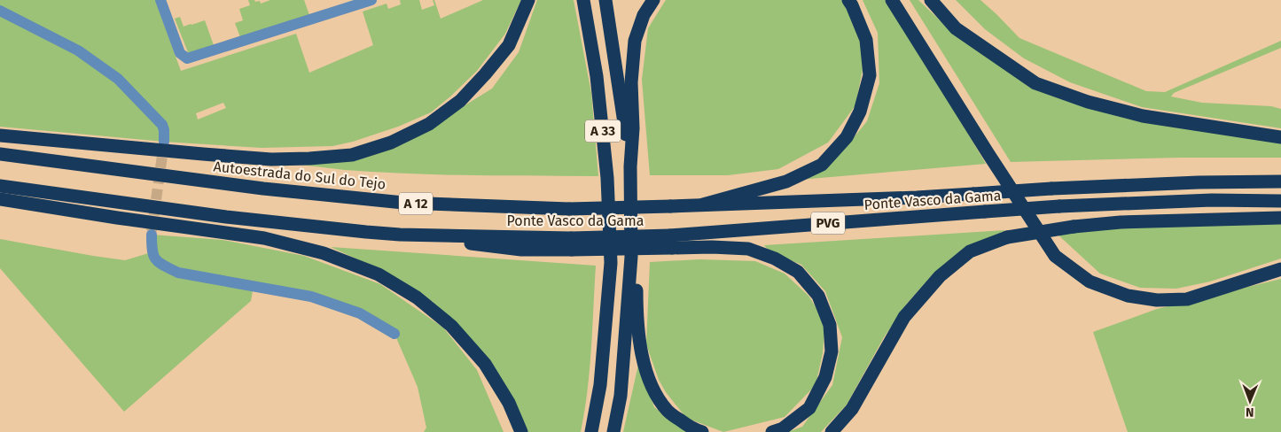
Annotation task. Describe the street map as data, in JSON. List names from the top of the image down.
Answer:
{
  "streets": {
    "highway": [
      "A 33",
      "Autoestrada do Sul do Tejo",
      "Ponte Vasco da Gama",
      "A 12",
      "PVG"
    ]
  },
  "crossings": [
    ["Autoestrada do Sul do Tejo", "Ponte Vasco da Gama"],
    ["Ponte Vasco da Gama", "A 12"]
  ],
  "north": "bottom"
}
